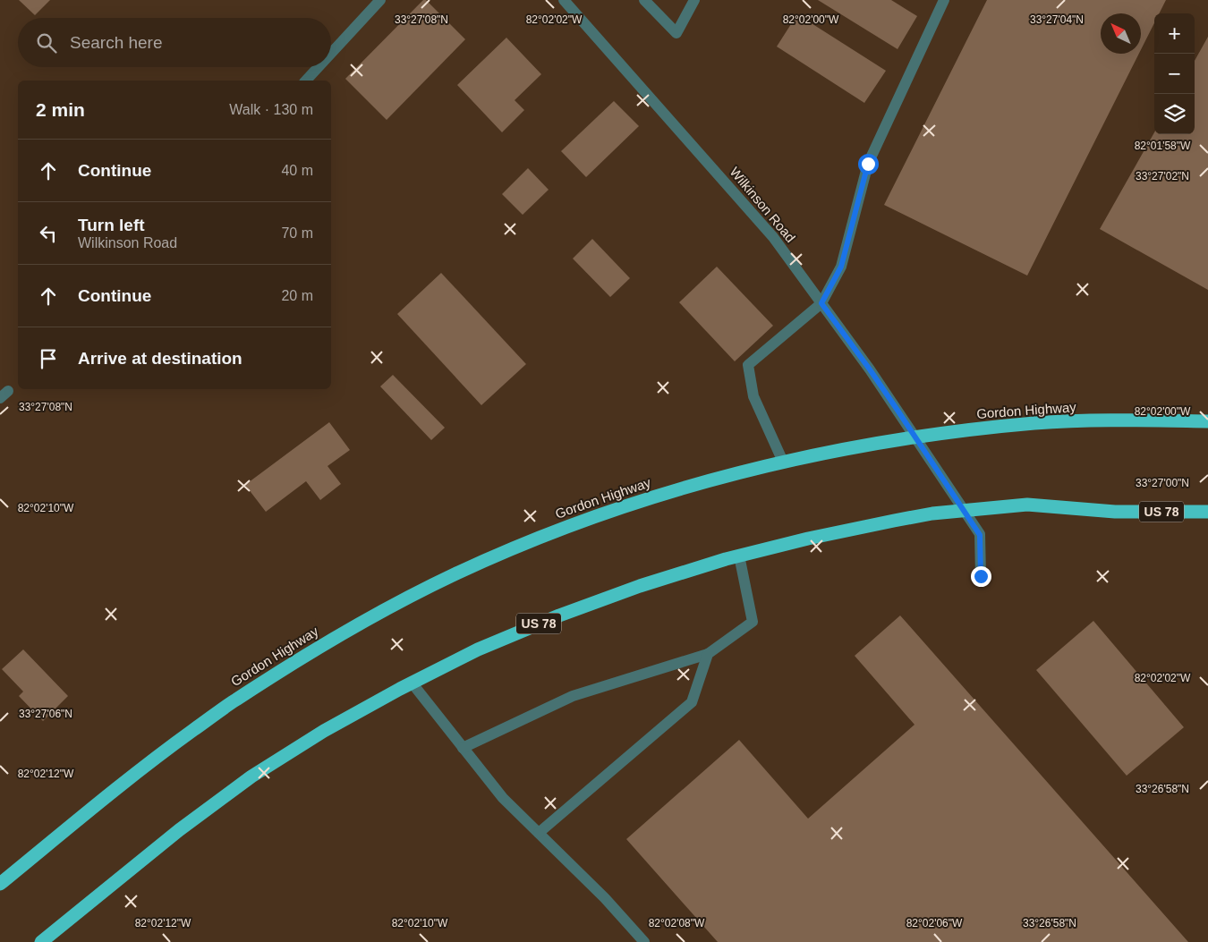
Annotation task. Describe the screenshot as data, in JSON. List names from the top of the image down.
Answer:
{
  "streets": {
    "highway": ["Gordon Highway", "US 78"],
    "street": ["Wilkinson Road"]
  },
  "crossings": [
    ["Wilkinson Road", "Gordon Highway"],
    ["Wilkinson Road", "US 78"]
  ],
  "north": "top left",
  "page": {
    "map_buttons": ["+", "−"],
    "search": "Search here",
    "heading": ["2 min", "Walk · 130 m"],
    "list": [
      ["Continue", "40 m"],
      ["Turn left", "Wilkinson Road", "70 m"],
      ["Continue", "20 m"],
      "Arrive at destination"
    ]
  },
  "coordinates": [
    "33°27'08\"N",
    "33°27'04\"N",
    "82°02'02\"W",
    "82°02'00\"W",
    "82°01'58\"W",
    "33°27'02\"N",
    "33°27'00\"N",
    "82°02'10\"W",
    "33°27'06\"N",
    "82°02'12\"W",
    "33°26'58\"N",
    "82°02'08\"W",
    "82°02'06\"W"
  ]
}
